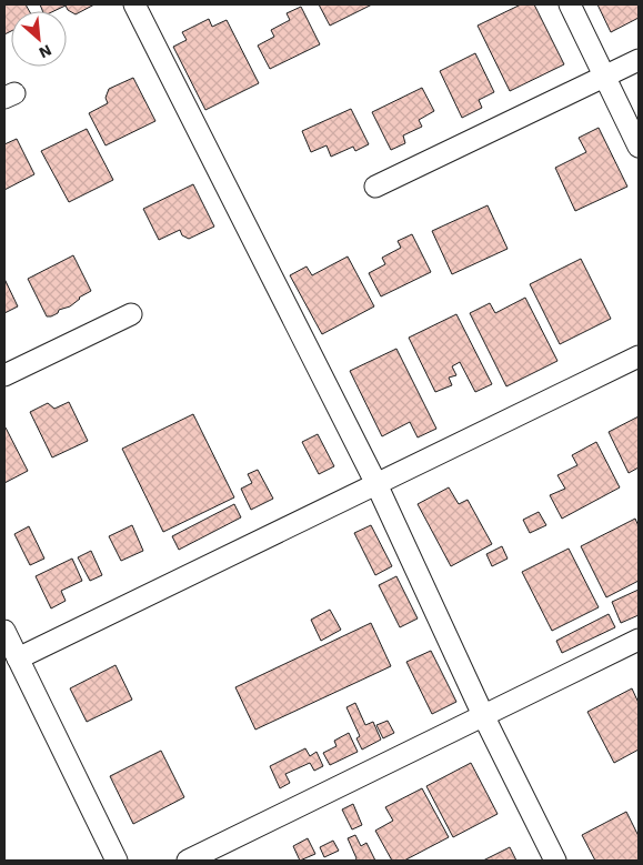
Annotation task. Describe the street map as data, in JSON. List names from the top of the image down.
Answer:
{
  "north": "bottom right"
}
